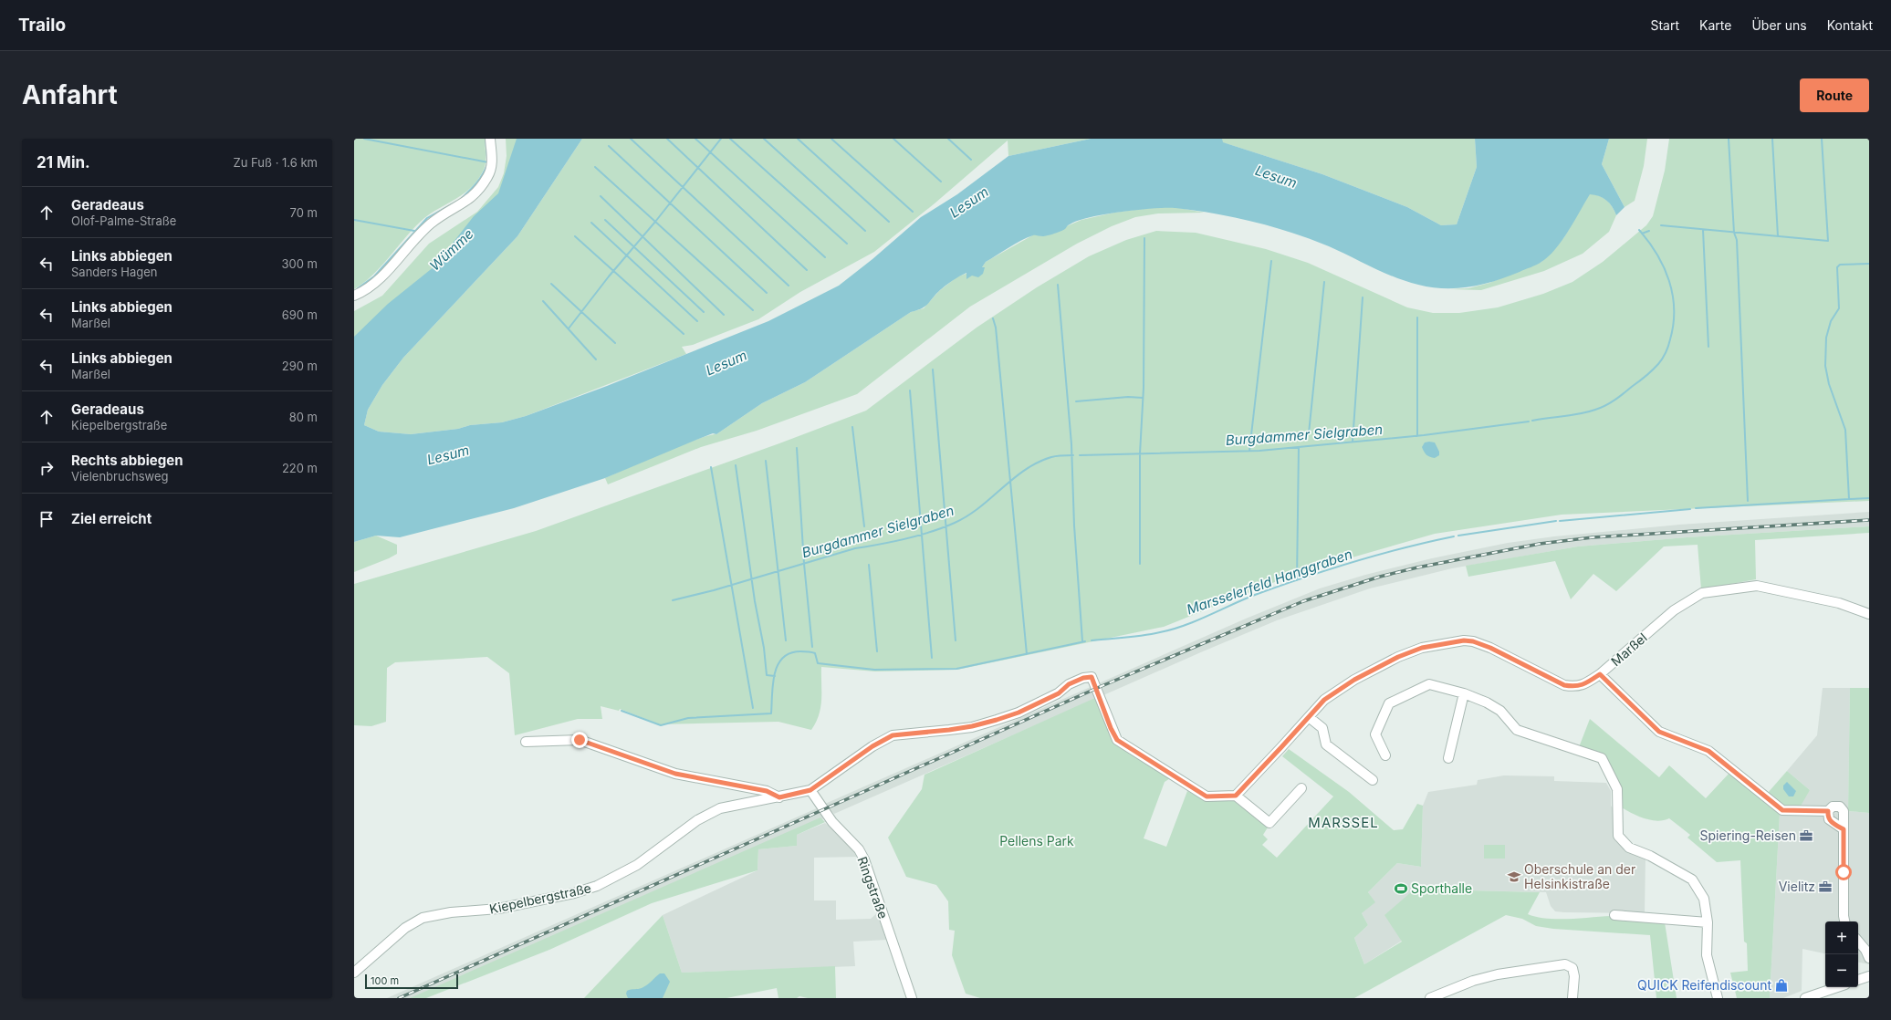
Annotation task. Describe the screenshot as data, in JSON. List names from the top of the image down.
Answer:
{
  "streets": {
    "street": ["Marßel", "Ringstraße", "Kiepelbergstraße"]
  },
  "crossings": [
    ["Marßel", "Kiepelbergstraße"],
    ["Ringstraße", "Kiepelbergstraße"]
  ],
  "districts": ["MARSSEL"],
  "water": [
    "Lesum",
    "Wümme",
    "Burgdammer Sielgraben",
    "Marsselerfeld Hanggraben"
  ],
  "parks": ["Pellens Park"],
  "places": {
    "office": ["Spiering-Reisen", "Vielitz"],
    "school or university": ["Oberschule an der Helsinkistraße"],
    "sports": ["Sporthalle"],
    "shop": ["QUICK Reifendiscount"]
  },
  "scale_bar": "100 m",
  "page": {
    "header": "Trailo",
    "nav": [
      "Start",
      "Karte",
      "Über uns",
      "Kontakt"
    ],
    "buttons": "Route",
    "title": "Anfahrt",
    "heading": ["21 Min.", "Zu Fuß · 1.6 km"],
    "list": [
      ["Geradeaus", "Olof-Palme-Straße", "70 m"],
      ["Links abbiegen", "Sanders Hagen", "300 m"],
      ["Links abbiegen", "Marßel", "690 m"],
      ["Links abbiegen", "Marßel", "290 m"],
      ["Geradeaus", "Kiepelbergstraße", "80 m"],
      ["Rechts abbiegen", "Vielenbruchsweg", "220 m"],
      "Ziel erreicht"
    ],
    "map_buttons": ["+", "−"],
    "scale": "100 m"
  }
}
